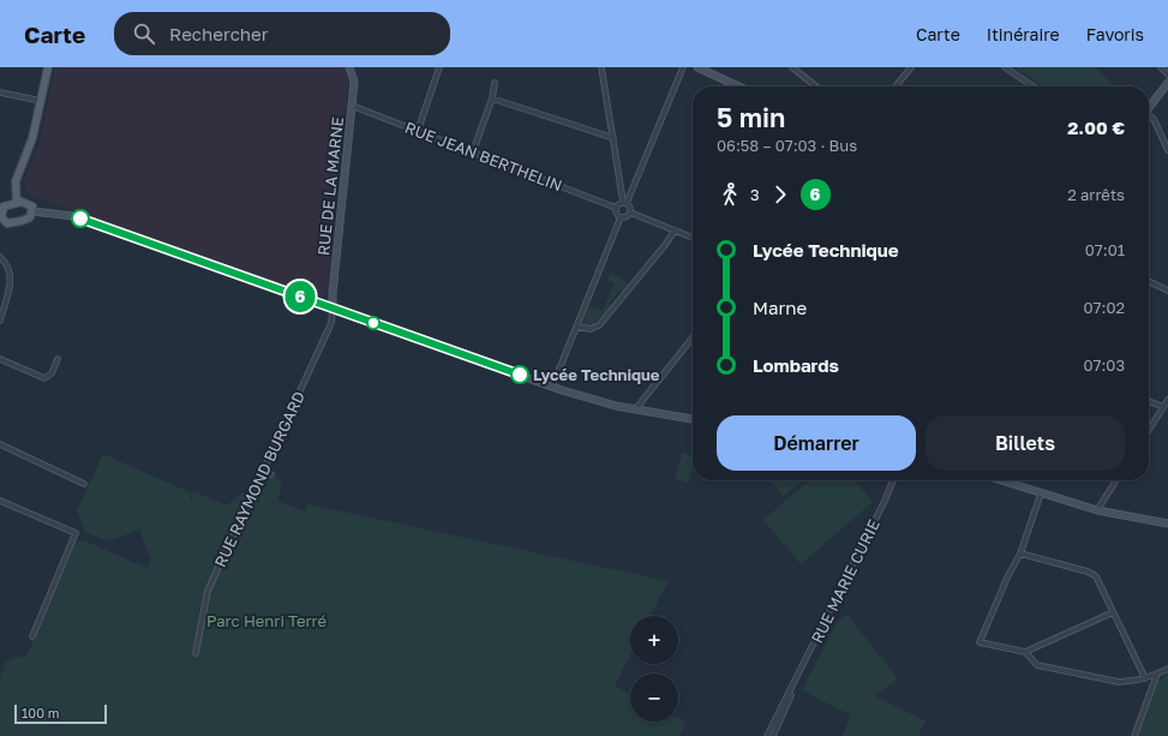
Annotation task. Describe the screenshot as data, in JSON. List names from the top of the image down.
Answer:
{
  "streets": {
    "street": [
      "RUE JEAN BERTHELIN",
      "RUE DE LA MARNE",
      "RUE RAYMOND BURGARD",
      "RUE MARIE CURIE"
    ]
  },
  "crossings": [
    ["RUE JEAN BERTHELIN", "RUE DE LA MARNE"],
    ["RUE DE LA MARNE", "RUE RAYMOND BURGARD"]
  ],
  "parks": ["Parc Henri Terré"],
  "places": ["Lycée Technique"],
  "lines": ["bus line 6"],
  "scale_bar": "100 m",
  "page": {
    "header": "Carte",
    "search": "Rechercher",
    "nav": ["Carte", "Itinéraire", "Favoris"],
    "on_map": "6",
    "heading": ["5 min", "06:58 – 07:03 · Bus", "2.00 €"],
    "legs": ["3", "6", "2 arrêts"],
    "list": [
      {
        "name": "Lycée Technique",
        "value": "07:01"
      },
      {
        "name": "Marne",
        "value": "07:02"
      },
      {
        "name": "Lombards",
        "value": "07:03"
      }
    ],
    "buttons": ["Démarrer", "Billets"],
    "map_buttons": ["+", "−"],
    "scale": "100 m"
  }
}
